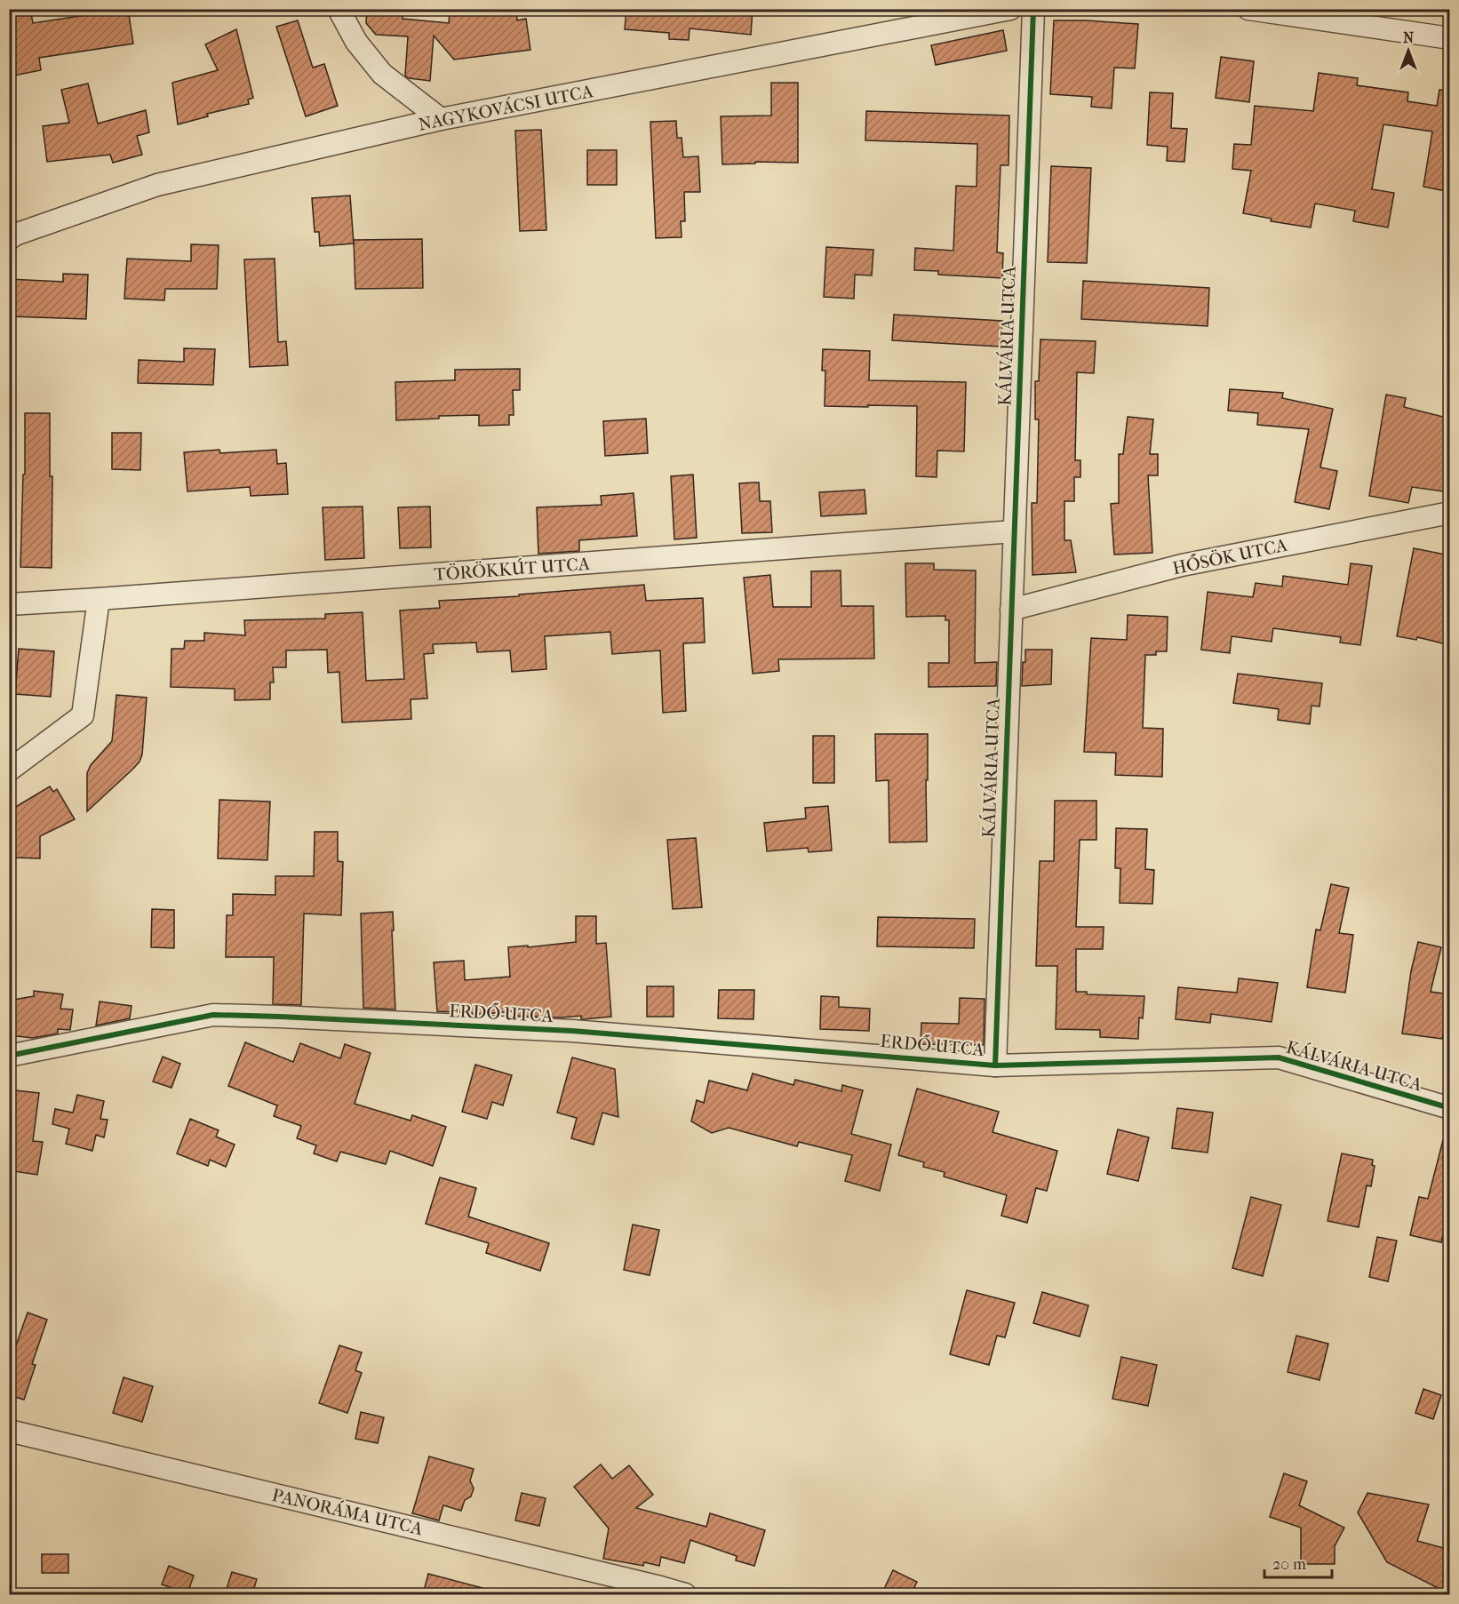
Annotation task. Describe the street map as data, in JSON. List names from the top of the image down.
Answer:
{
  "streets": {
    "street": [
      "NAGYKOVÁCSI UTCA",
      "KÁLVÁRIA UTCA",
      "HŐSÖK UTCA",
      "TÖRÖKKÚT UTCA",
      "ERDŐ UTCA",
      "PANORÁMA UTCA"
    ]
  },
  "crossings": [
    ["KÁLVÁRIA UTCA", "HŐSÖK UTCA"],
    ["KÁLVÁRIA UTCA", "TÖRÖKKÚT UTCA"],
    ["KÁLVÁRIA UTCA", "ERDŐ UTCA"]
  ],
  "scale_bar": "20 m",
  "north": "top"
}
